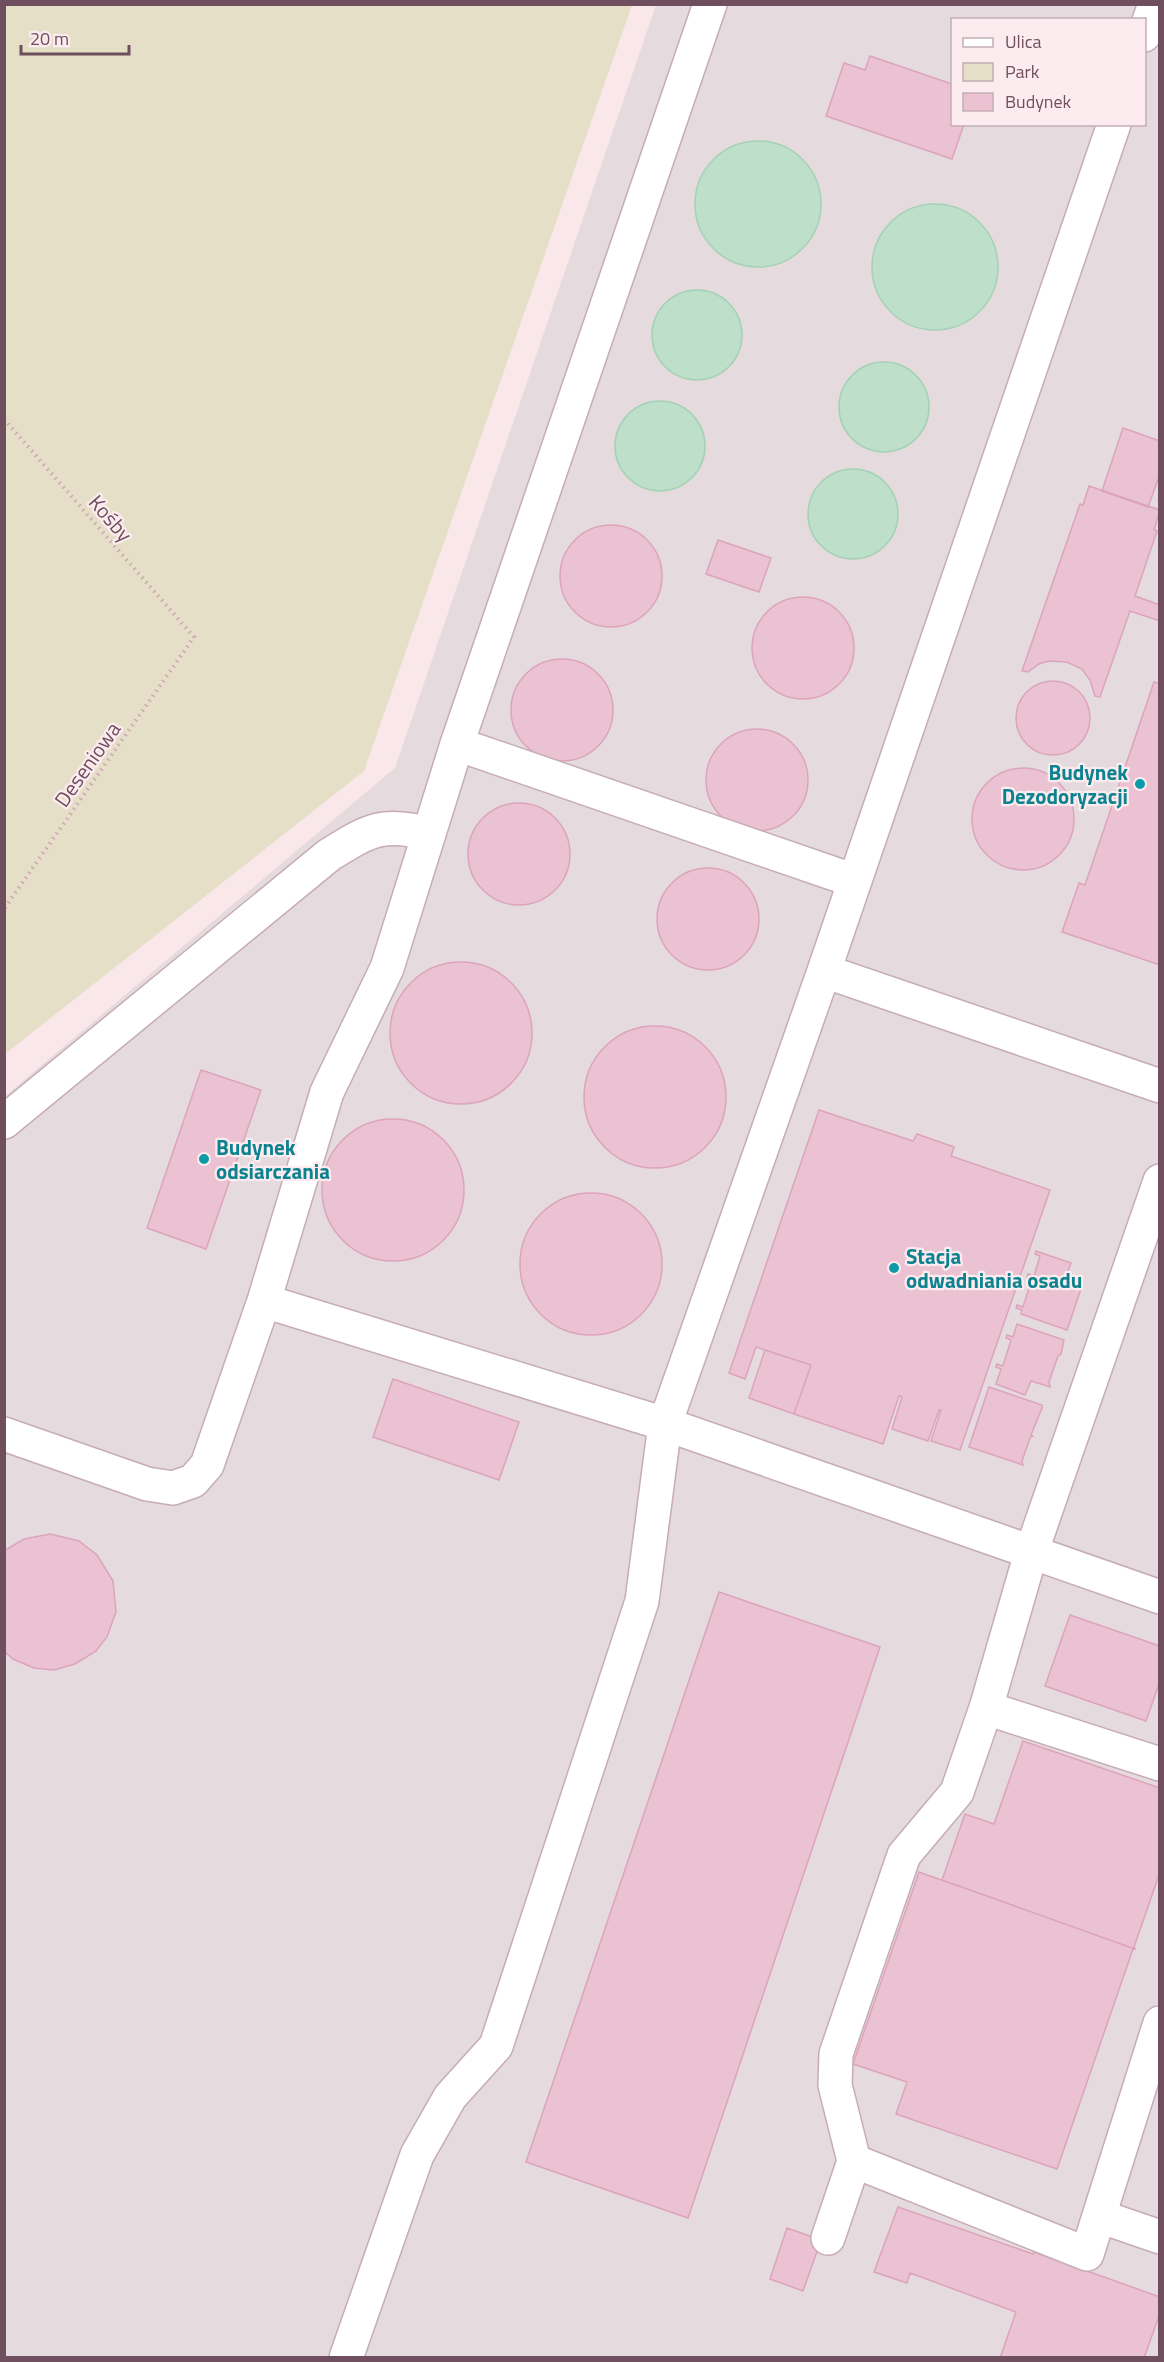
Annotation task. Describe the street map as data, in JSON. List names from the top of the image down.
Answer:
{
  "streets": {
    "path": ["Kośby", "Deseniowa"]
  },
  "crossings": [
    ["Kośby", "Deseniowa"]
  ],
  "places": ["Budynek Dezodoryzacji", "Budynek odsiarczania", "Stacja odwadniania osadu"],
  "legend": ["Ulica", "Park", "Budynek"],
  "scale_bar": "20 m"
}
